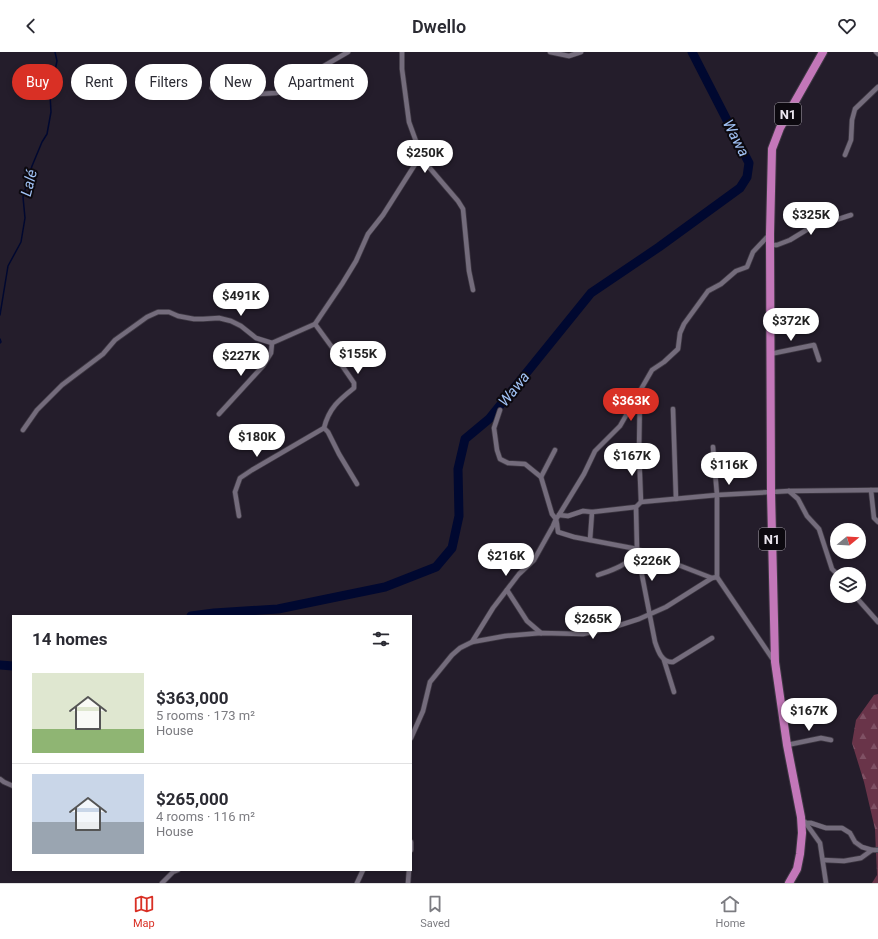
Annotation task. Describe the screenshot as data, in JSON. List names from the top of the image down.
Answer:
{
  "streets": {
    "highway": ["N1"]
  },
  "water": ["Wawa", "Lalé"],
  "north": "right",
  "page": {
    "header": "Dwello",
    "chip": [
      "Buy",
      "Rent",
      "Filters",
      "New",
      "Apartment"
    ],
    "price": [
      "$250K",
      "$325K",
      "$491K",
      "$372K",
      "$155K",
      "$227K",
      "$363K",
      "$180K",
      "$167K",
      "$116K",
      "$216K",
      "$226K",
      "$265K",
      "$167K"
    ],
    "heading": "14 homes",
    "list": [
      {
        "name": "$363,000",
        "note": "5 rooms · 173 m² · House"
      },
      {
        "name": "$265,000",
        "note": "4 rooms · 116 m² · House"
      }
    ],
    "tabs": ["Map", "Saved", "Home"]
  }
}
